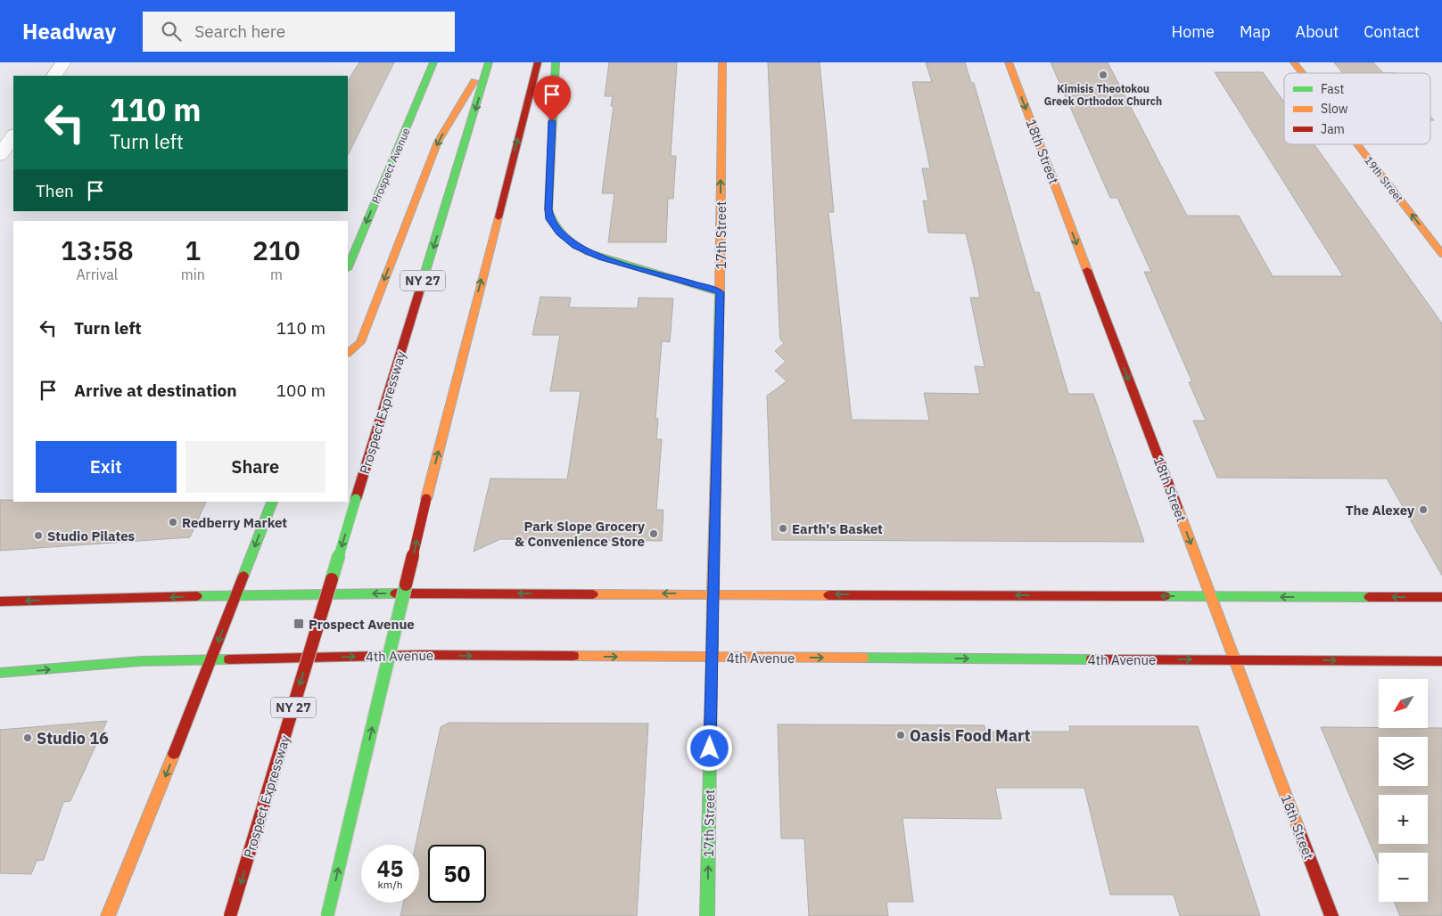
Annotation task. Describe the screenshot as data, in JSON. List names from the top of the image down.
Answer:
{
  "streets": {
    "main road": [
      "18th Street",
      "Prospect Avenue",
      "19th Street",
      "17th Street",
      "NY 27",
      "Prospect Expressway",
      "4th Avenue"
    ]
  },
  "crossings": [
    ["18th Street", "4th Avenue"],
    ["17th Street", "4th Avenue"]
  ],
  "one_way": ["18th Street", "19th Street", "17th Street"],
  "places": {
    "other": [
      "Kimisis Theotokou Greek Orthodox Church",
      "The Alexey",
      "Redberry Market",
      "Earth's Basket",
      "Park Slope Grocery & Convenience Store",
      "Studio Pilates",
      "Oasis Food Mart",
      "Studio 16"
    ],
    "transit": ["Prospect Avenue"]
  },
  "legend": ["Fast", "Slow", "Jam"],
  "north": "bottom left",
  "page": {
    "header": "Headway",
    "search": "Search here",
    "nav": [
      "Home",
      "Map",
      "About",
      "Contact"
    ],
    "turn": ["110 m", "Turn left"],
    "then": "Then",
    "eta": [
      "13:58",
      "Arrival",
      "1",
      "min",
      "210",
      "m"
    ],
    "list": [
      {
        "name": "Turn left",
        "value": "110 m"
      },
      {
        "name": "Arrive at destination",
        "value": "100 m"
      }
    ],
    "buttons": ["Exit", "Share"],
    "map_buttons": ["+", "−"],
    "speed": "45 km/h",
    "limit": "50"
  }
}
